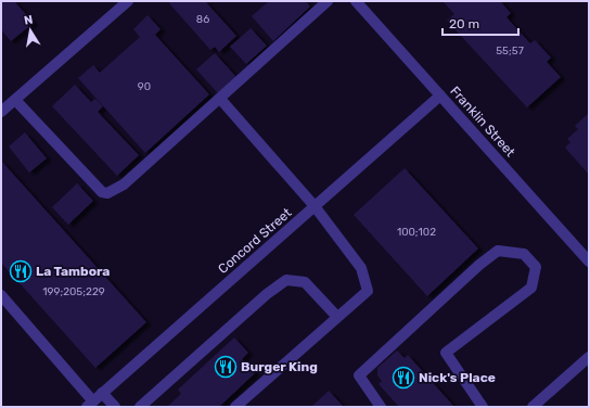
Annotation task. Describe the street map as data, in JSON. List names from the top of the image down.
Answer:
{
  "streets": {
    "street": ["Franklin Street", "Concord Street"]
  },
  "crossings": [
    ["Franklin Street", "Concord Street"]
  ],
  "places": {
    "restaurant": ["La Tambora", "Burger King", "Nick's Place"]
  },
  "house_numbers": [
    "86",
    "55;57",
    "90",
    "100;102",
    "199;205;229"
  ],
  "scale_bar": "20 m",
  "north": "top"
}
